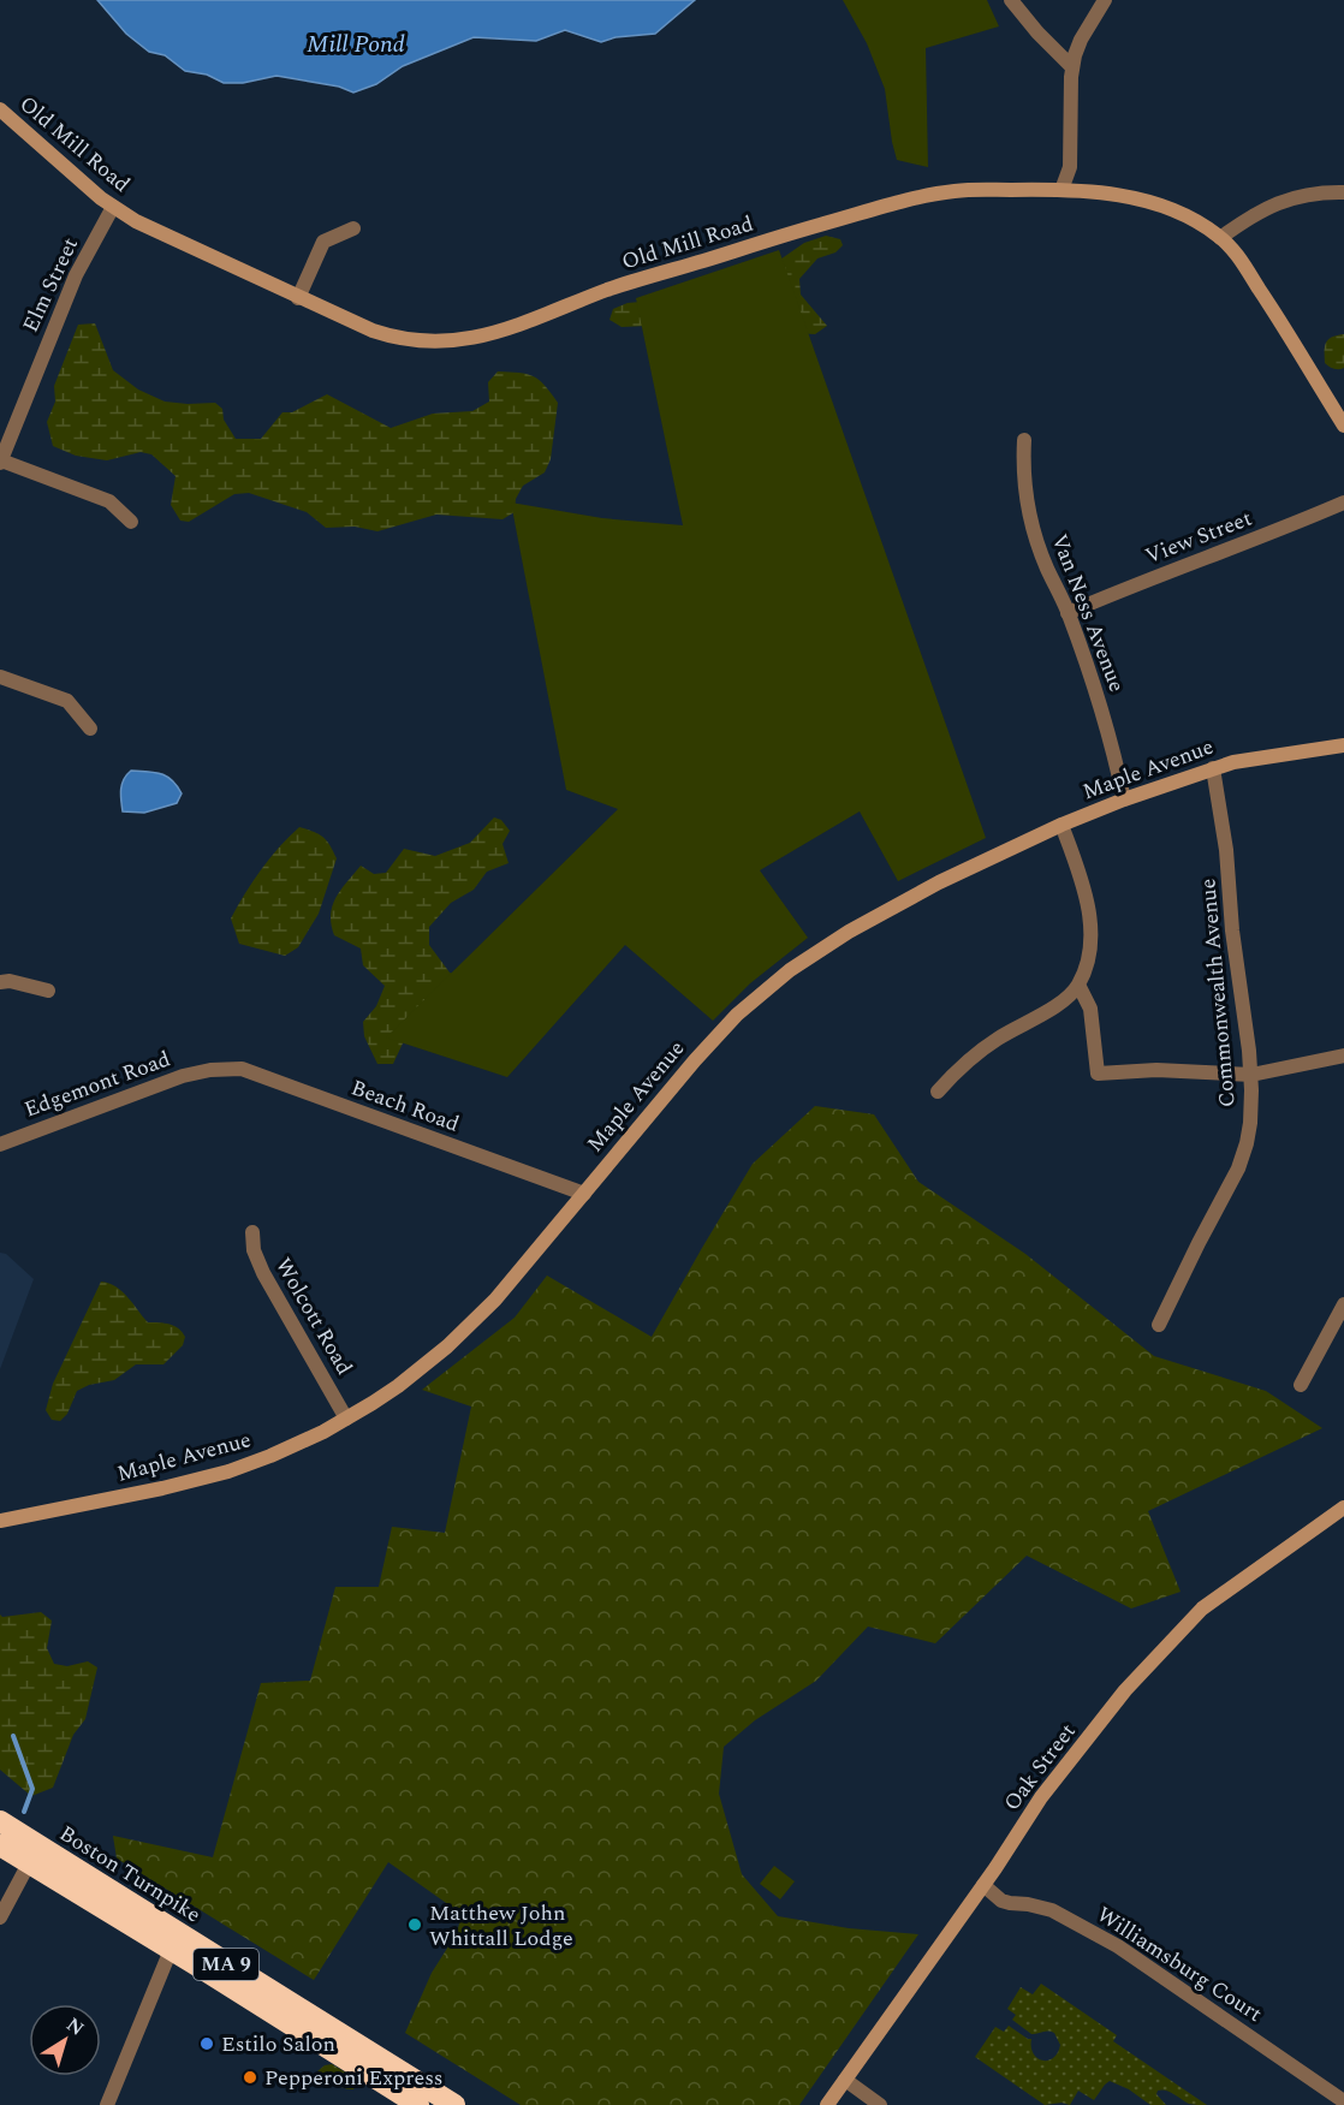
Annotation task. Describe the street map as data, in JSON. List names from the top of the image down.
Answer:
{
  "streets": {
    "highway": ["Boston Turnpike", "MA 9"],
    "street": [
      "Old Mill Road",
      "Elm Street",
      "View Street",
      "Van Ness Avenue",
      "Maple Avenue",
      "Commonwealth Avenue",
      "Edgemont Road",
      "Beach Road",
      "Wolcott Road",
      "Oak Street",
      "Williamsburg Court"
    ]
  },
  "crossings": [
    ["Old Mill Road", "Elm Street"],
    ["View Street", "Van Ness Avenue"],
    ["Van Ness Avenue", "Maple Avenue"],
    ["Maple Avenue", "Commonwealth Avenue"],
    ["Maple Avenue", "Beach Road"],
    ["Maple Avenue", "Wolcott Road"],
    ["Edgemont Road", "Beach Road"],
    ["Oak Street", "Williamsburg Court"]
  ],
  "water": ["Mill Pond"],
  "places": ["Matthew John Whittall Lodge", "Estilo Salon", "Pepperoni Express"],
  "north": "top right"
}
